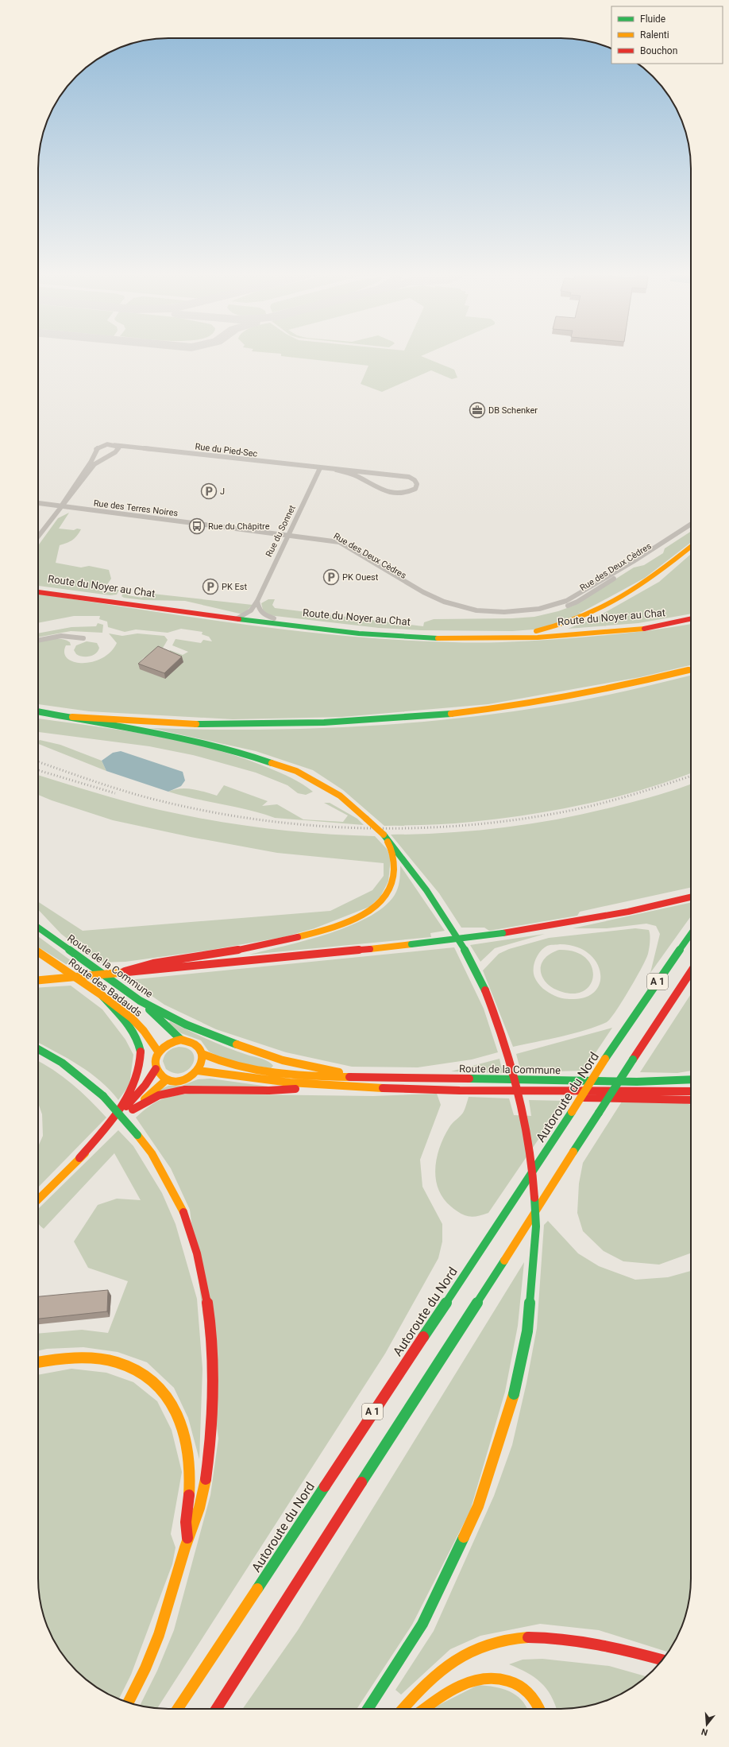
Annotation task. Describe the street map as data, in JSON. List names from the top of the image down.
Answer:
{
  "streets": {
    "main road": [
      "Route du Noyer au Chat",
      "Route de la Commune",
      "A 1",
      "Route des Badauds",
      "Autoroute du Nord"
    ],
    "street": [
      "Rue du Pied-Sec",
      "Rue des Terres Noires",
      "Rue du Sonnet",
      "Rue des Deux Cèdres"
    ]
  },
  "crossings": [
    ["Rue du Pied-Sec", "Rue des Terres Noires"],
    ["Rue du Pied-Sec", "Rue du Sonnet"],
    ["Rue des Terres Noires", "Rue du Sonnet"],
    ["Rue des Terres Noires", "Rue des Deux Cèdres"],
    ["Rue du Sonnet", "Route du Noyer au Chat"],
    ["Route de la Commune", "Route des Badauds"]
  ],
  "places": {
    "office": ["DB Schenker"],
    "parking": ["J", "PK Ouest", "PK Est"],
    "bus stop": ["Rue du Châpitre"]
  },
  "legend": ["Fluide", "Ralenti", "Bouchon"],
  "north": "bottom"
}
